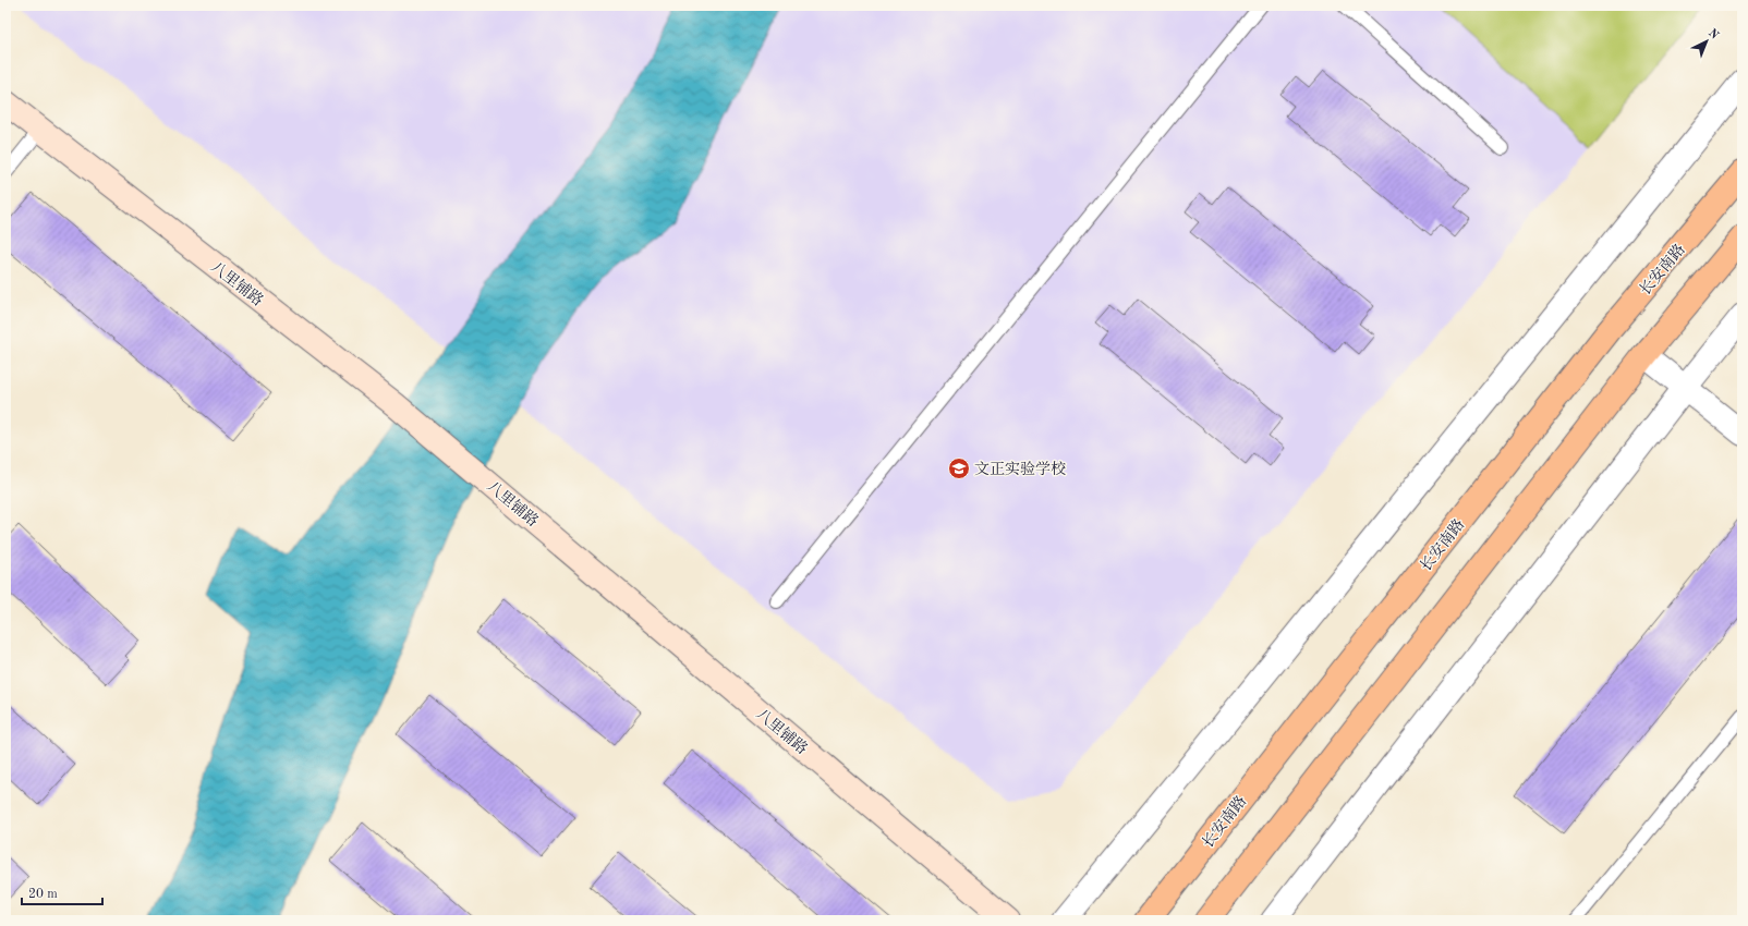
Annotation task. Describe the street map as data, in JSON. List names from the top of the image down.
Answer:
{
  "streets": {
    "main road": ["长安南路"],
    "street": ["八里铺路"]
  },
  "places": {
    "school or university": ["文正实验学校"]
  },
  "scale_bar": "20 m",
  "north": "top right"
}
